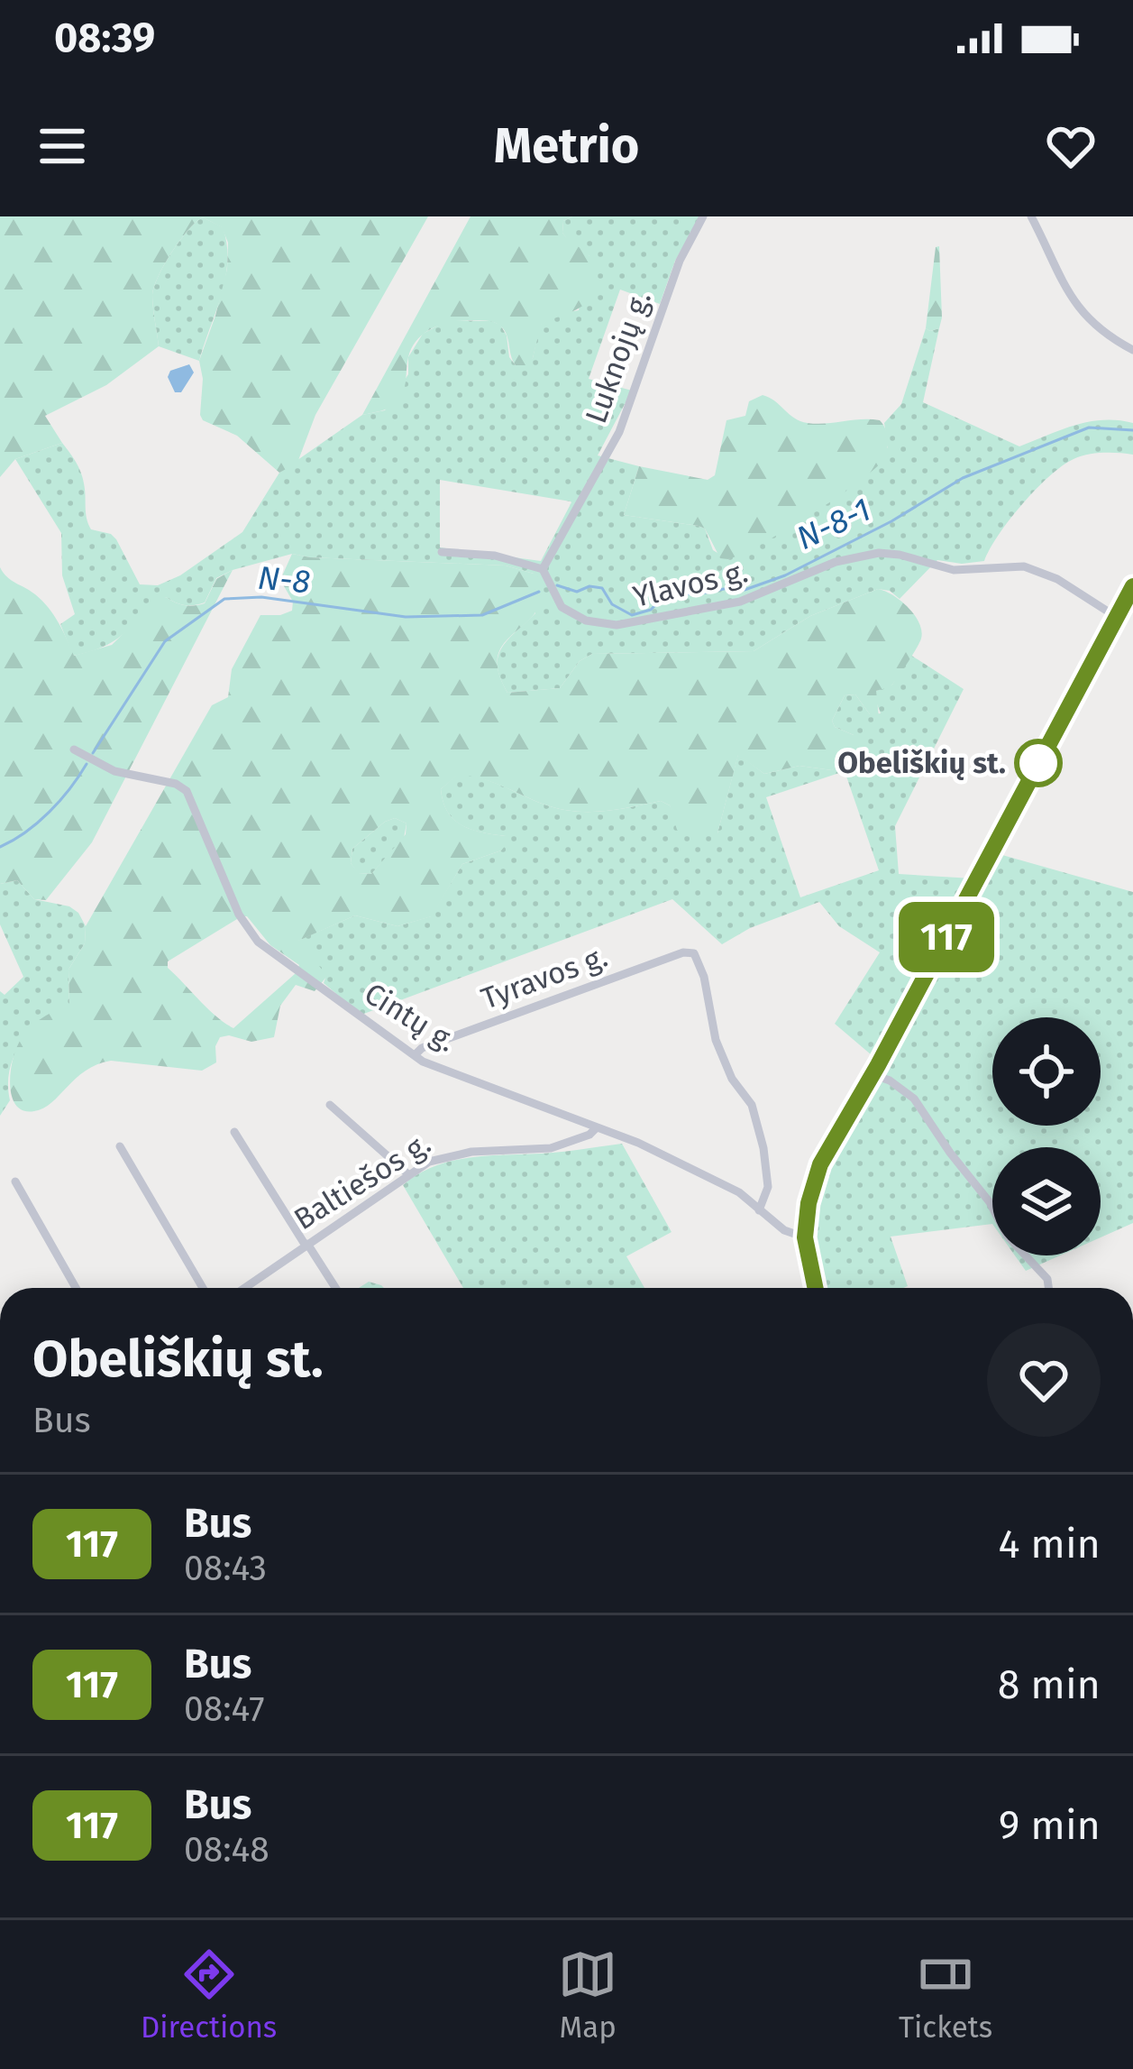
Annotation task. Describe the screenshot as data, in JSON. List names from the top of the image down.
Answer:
{
  "streets": {
    "street": [
      "Luknojų g.",
      "Ylavos g.",
      "Tyravos g.",
      "Cintų g.",
      "Baltiešos g."
    ]
  },
  "crossings": [
    ["Luknojų g.", "Ylavos g."],
    ["Tyravos g.", "Cintų g."],
    ["Cintų g.", "Baltiešos g."]
  ],
  "water": ["N-8-1", "N-8"],
  "places": ["Obeliškių st."],
  "lines": ["bus line 117"],
  "page": {
    "status": "08:39",
    "header": "Metrio",
    "on_map": "117",
    "heading": ["Obeliškių st.", "Bus"],
    "list": [
      {
        "mark": "117",
        "name": "Bus",
        "note": "08:43",
        "value": "4 min"
      },
      {
        "mark": "117",
        "name": "Bus",
        "note": "08:47",
        "value": "8 min"
      },
      {
        "mark": "117",
        "name": "Bus",
        "note": "08:48",
        "value": "9 min"
      }
    ],
    "tabs": ["Directions", "Map", "Tickets"]
  }
}
